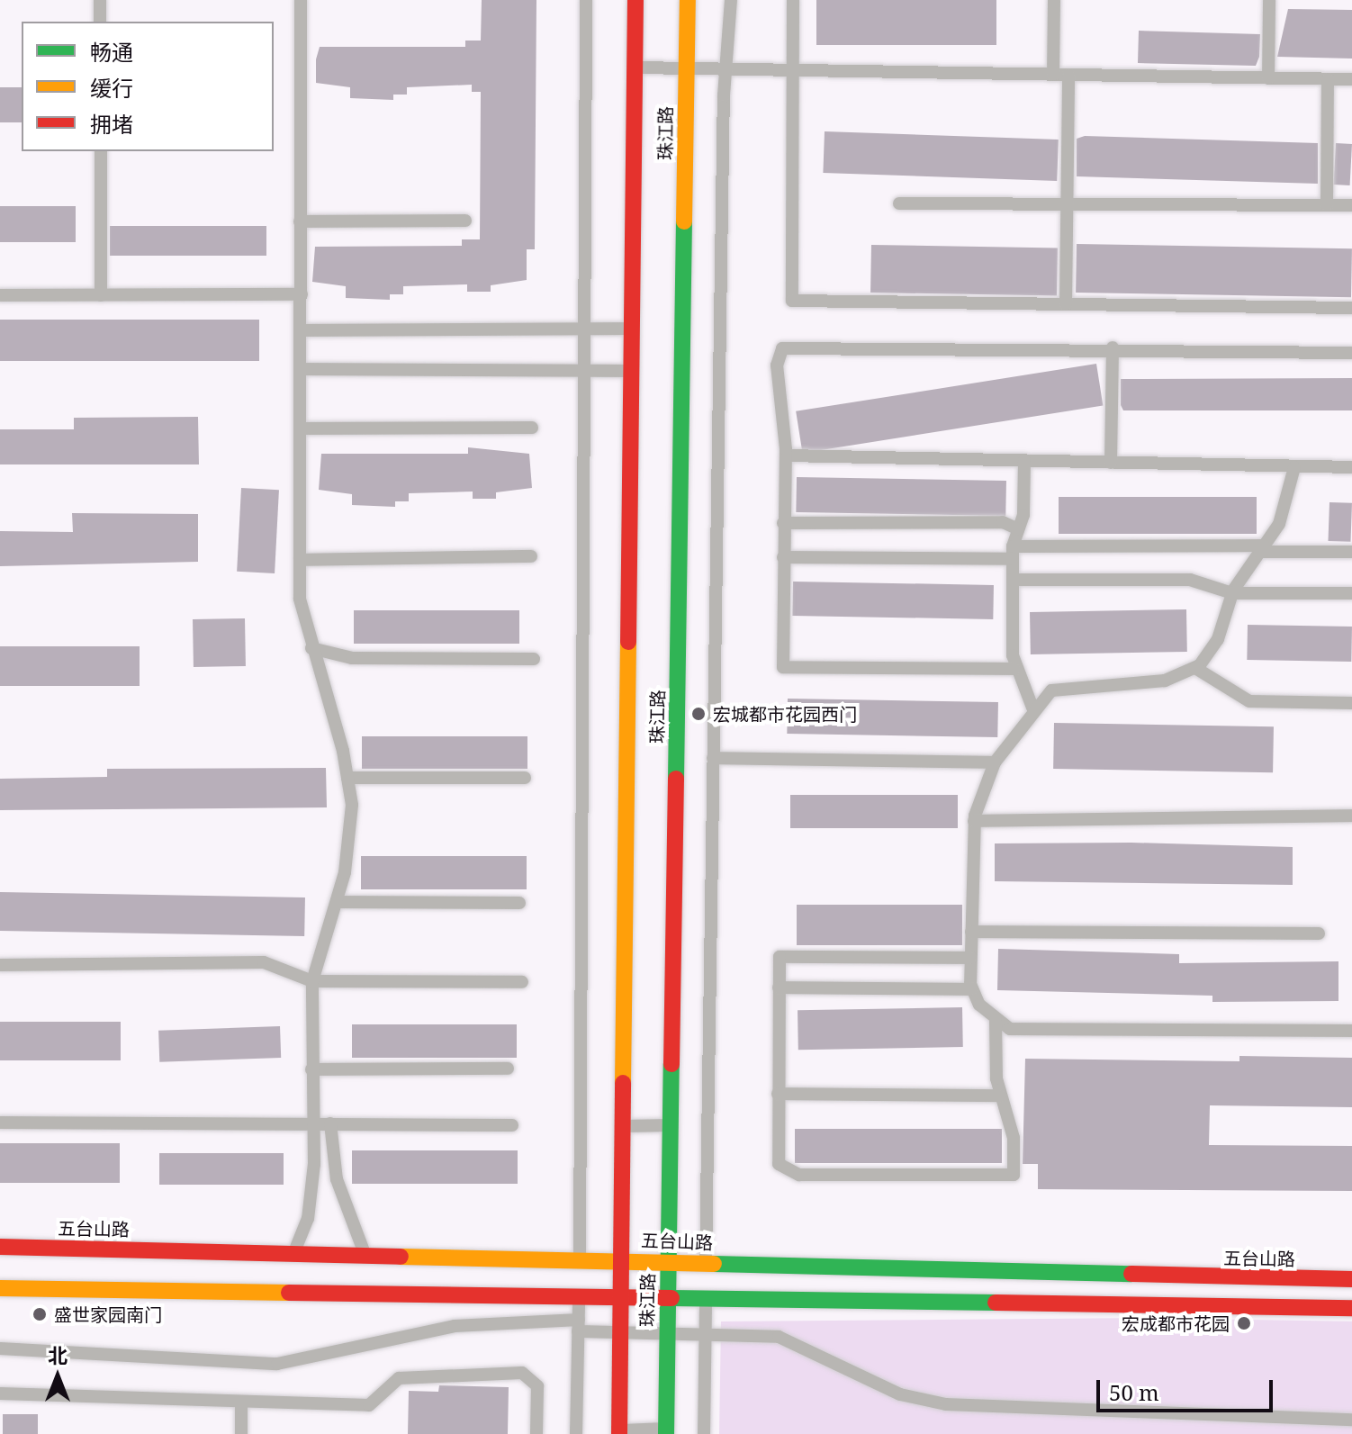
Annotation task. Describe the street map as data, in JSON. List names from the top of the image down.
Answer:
{
  "streets": {
    "street": ["珠江路", "五台山路"]
  },
  "crossings": [
    ["珠江路", "五台山路"]
  ],
  "places": ["宏城都市花园西门", "盛世家园南门", "宏成都市花园"],
  "legend": ["畅通", "缓行", "拥堵"],
  "scale_bar": "50 m",
  "north": "top"
}
